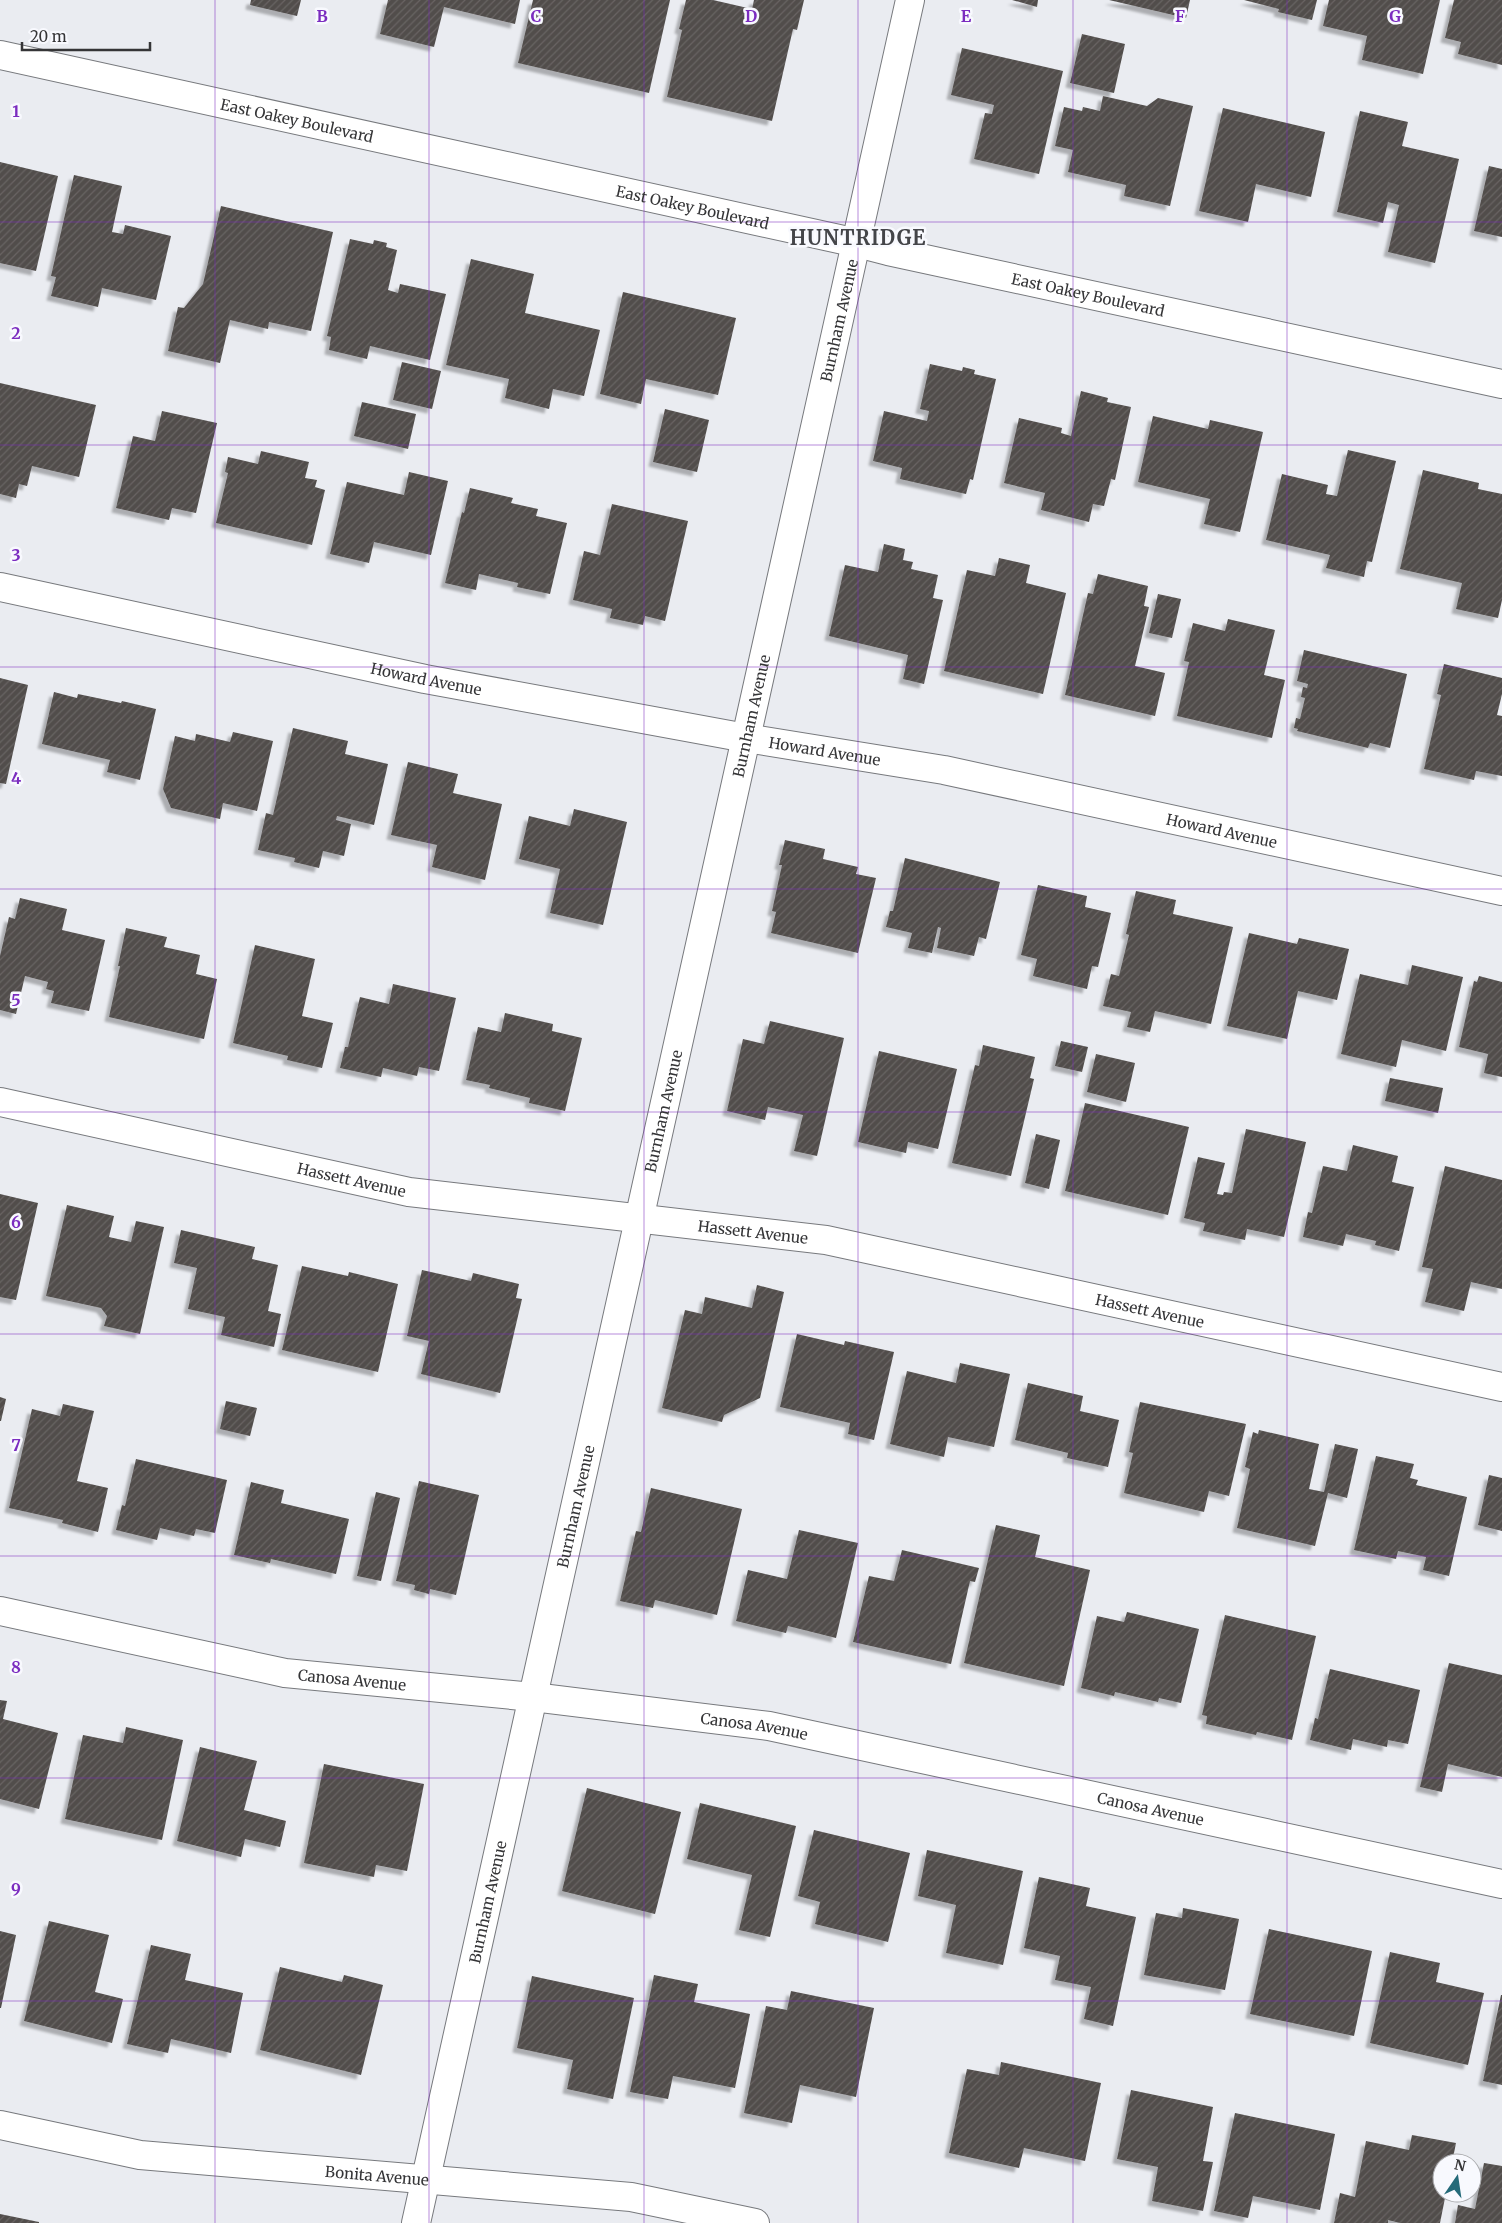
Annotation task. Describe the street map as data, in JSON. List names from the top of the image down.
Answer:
{
  "streets": {
    "street": [
      "East Oakey Boulevard",
      "Burnham Avenue",
      "Howard Avenue",
      "Hassett Avenue",
      "Canosa Avenue",
      "Bonita Avenue"
    ]
  },
  "crossings": [
    ["East Oakey Boulevard", "Burnham Avenue"],
    ["Burnham Avenue", "Howard Avenue"],
    ["Burnham Avenue", "Hassett Avenue"],
    ["Burnham Avenue", "Canosa Avenue"],
    ["Burnham Avenue", "Bonita Avenue"]
  ],
  "districts": ["HUNTRIDGE"],
  "scale_bar": "20 m",
  "north": "top",
  "grid": {
    "columns": [
      "B",
      "C",
      "D",
      "E",
      "F",
      "G"
    ],
    "rows": [
      "1",
      "2",
      "3",
      "4",
      "5",
      "6",
      "7",
      "8",
      "9"
    ]
  }
}
